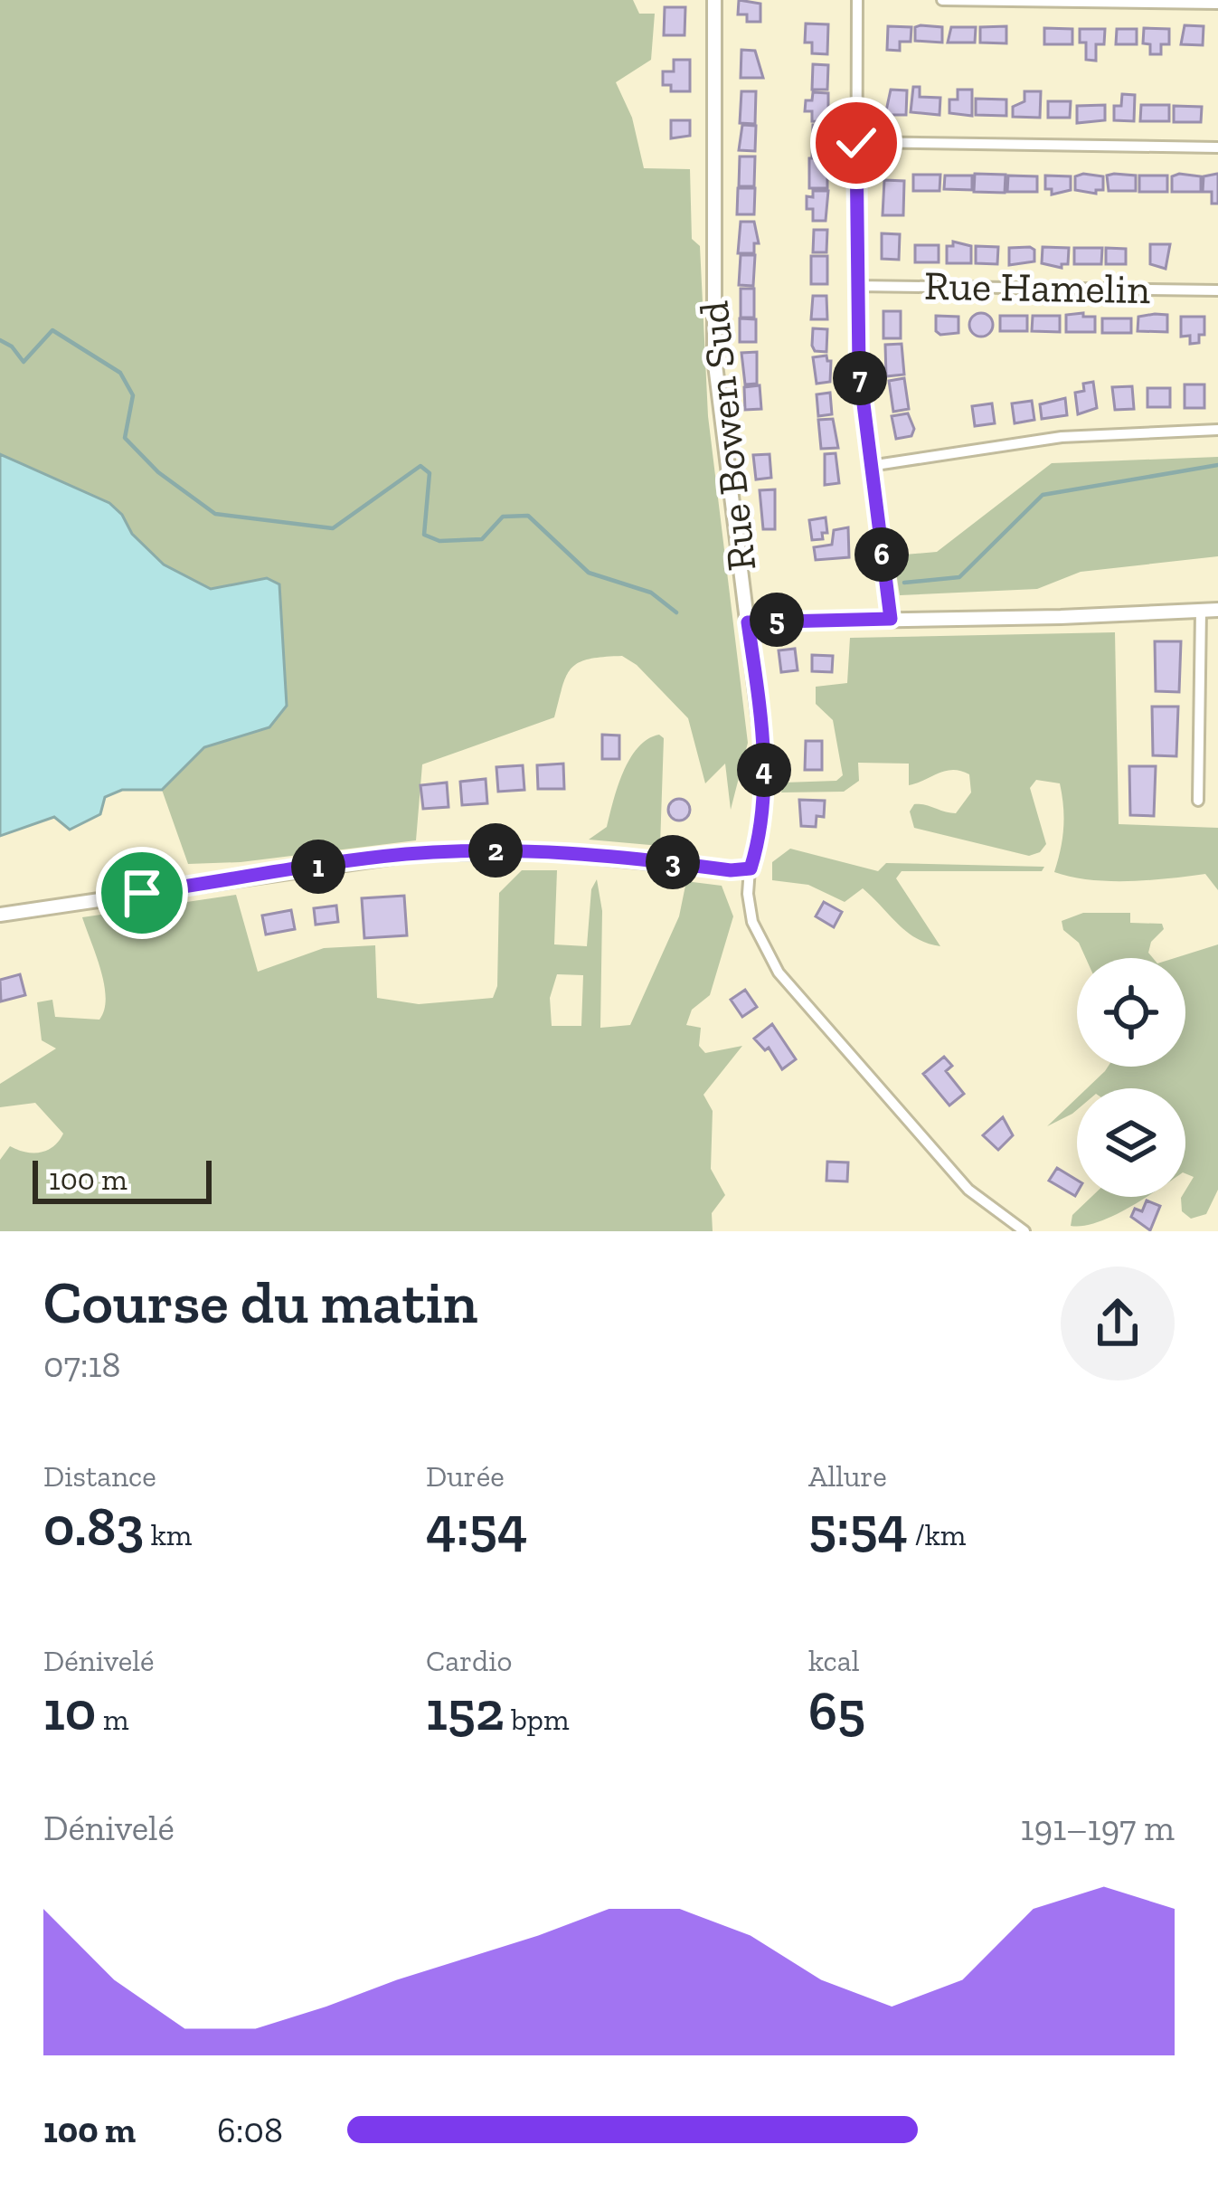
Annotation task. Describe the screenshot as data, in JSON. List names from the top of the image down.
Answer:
{
  "streets": {
    "street": ["Rue Hamelin", "Rue Bowen Sud"]
  },
  "scale_bar": "100 m",
  "page": {
    "pins": [
      "7",
      "6",
      "5",
      "4",
      "2",
      "3",
      "1"
    ],
    "scale": "100 m",
    "heading": ["Course du matin", "07:18"],
    "stats": [
      ["Distance", "0.83 km"],
      ["Durée", "4:54"],
      ["Allure", "5:54 /km"],
      ["Dénivelé", "10 m"],
      ["Cardio", "152 bpm"],
      ["kcal", "65"]
    ],
    "chart": ["Dénivelé", "191–197 m"],
    "list": [
      {
        "name": "100 m",
        "note": "6:08"
      }
    ]
  }
}
